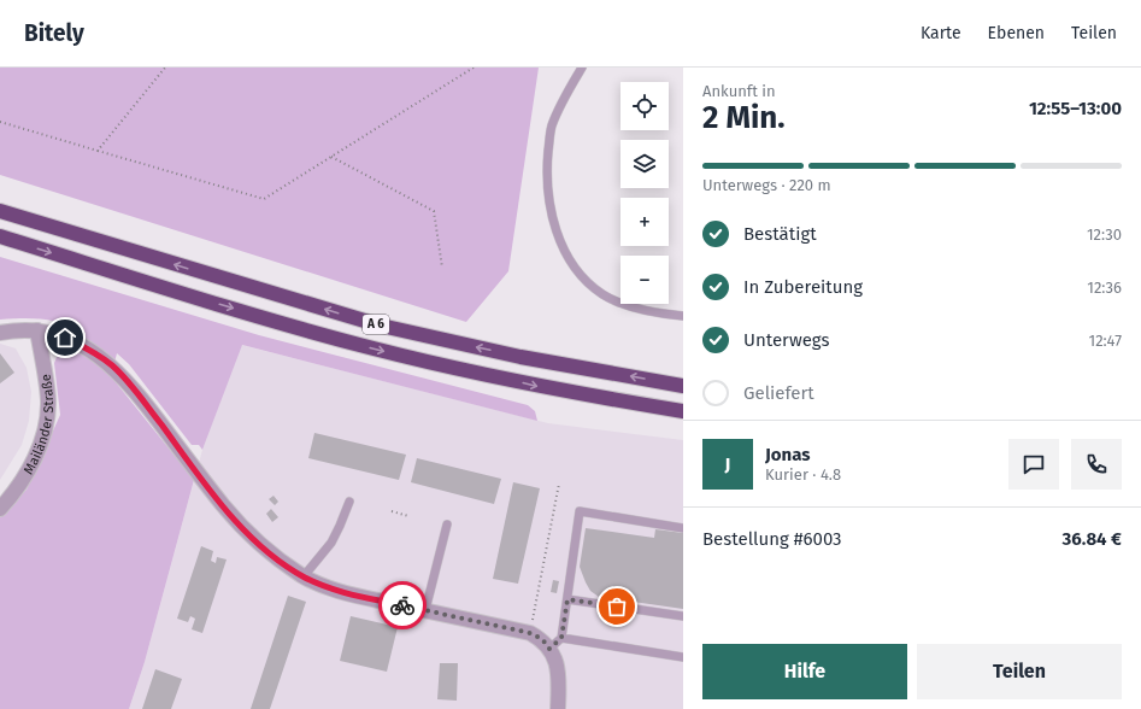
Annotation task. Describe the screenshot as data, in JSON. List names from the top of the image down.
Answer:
{
  "streets": {
    "highway": ["A 6"],
    "street": ["Mailänder Straße"]
  },
  "page": {
    "header": "Bitely",
    "nav": ["Karte", "Ebenen", "Teilen"],
    "heading": ["2 Min.", "Ankunft in", "12:55–13:00"],
    "panel": [
      "Jonas",
      "Kurier · 4.8",
      "Bestellung #6003",
      "36.84 €"
    ],
    "map_buttons": ["+", "−"],
    "bar": "Unterwegs · 220 m",
    "list": [
      ["Bestätigt", "12:30"],
      ["In Zubereitung", "12:36"],
      ["Unterwegs", "12:47"],
      "Geliefert"
    ],
    "round": "J",
    "buttons": ["Hilfe", "Teilen"]
  }
}
